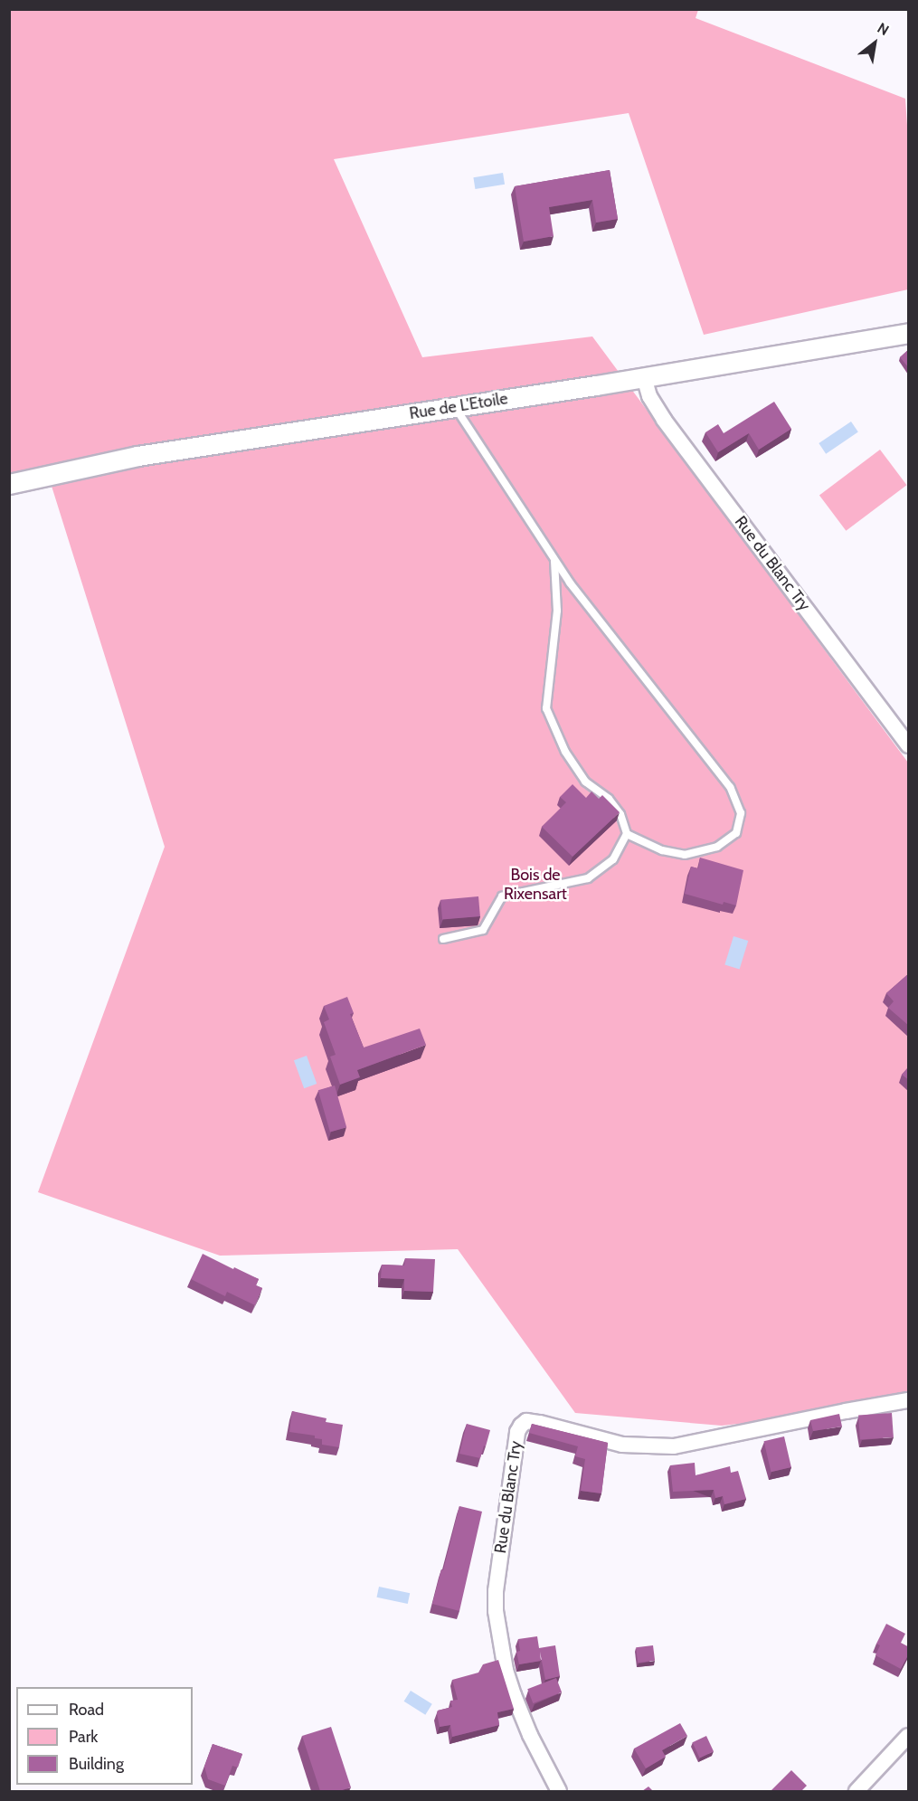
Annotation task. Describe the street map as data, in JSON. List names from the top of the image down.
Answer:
{
  "streets": {
    "street": ["Rue de L'Etoile", "Rue du Blanc Try"]
  },
  "crossings": [
    ["Rue de L'Etoile", "Rue du Blanc Try"]
  ],
  "parks": ["Bois de Rixensart"],
  "legend": ["Road", "Park", "Building"],
  "north": "top right"
}
